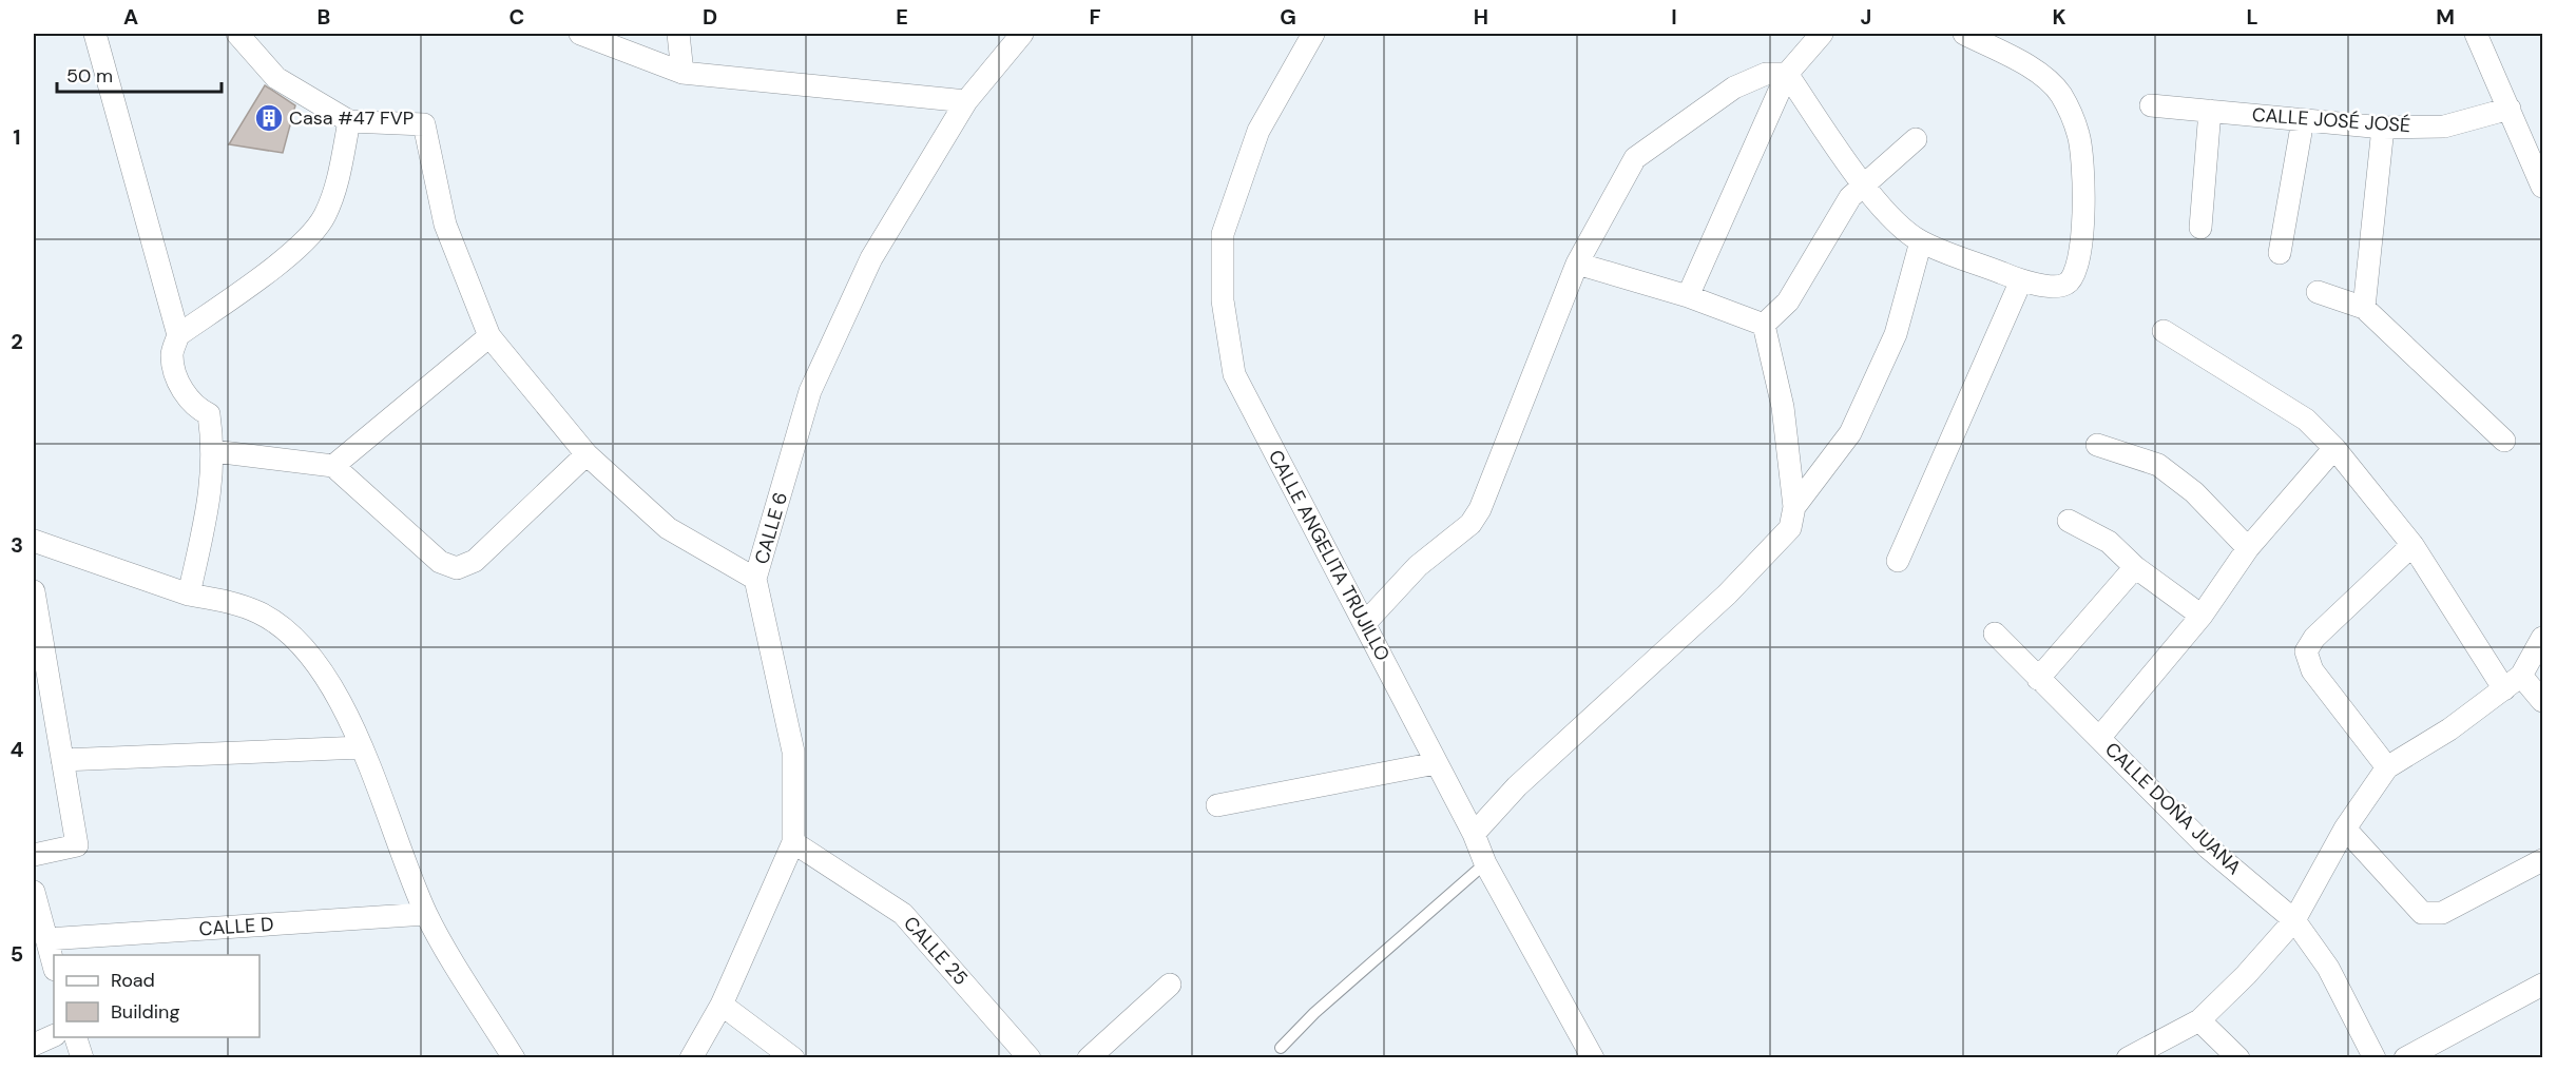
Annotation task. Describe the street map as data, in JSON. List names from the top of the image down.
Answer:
{
  "streets": {
    "street": [
      "CALLE JOSÉ JOSÉ",
      "CALLE 6",
      "CALLE ANGELITA TRUJILLO",
      "CALLE DOÑA JUANA",
      "CALLE D",
      "CALLE 25"
    ]
  },
  "crossings": [
    ["CALLE 6", "CALLE 25"]
  ],
  "places": {
    "building": ["Casa #47 FVP"]
  },
  "legend": ["Road", "Building"],
  "scale_bar": "50 m",
  "grid": {
    "columns": [
      "A",
      "B",
      "C",
      "D",
      "E",
      "F",
      "G",
      "H",
      "I",
      "J",
      "K",
      "L",
      "M"
    ],
    "rows": [
      "1",
      "2",
      "3",
      "4",
      "5"
    ]
  }
}
